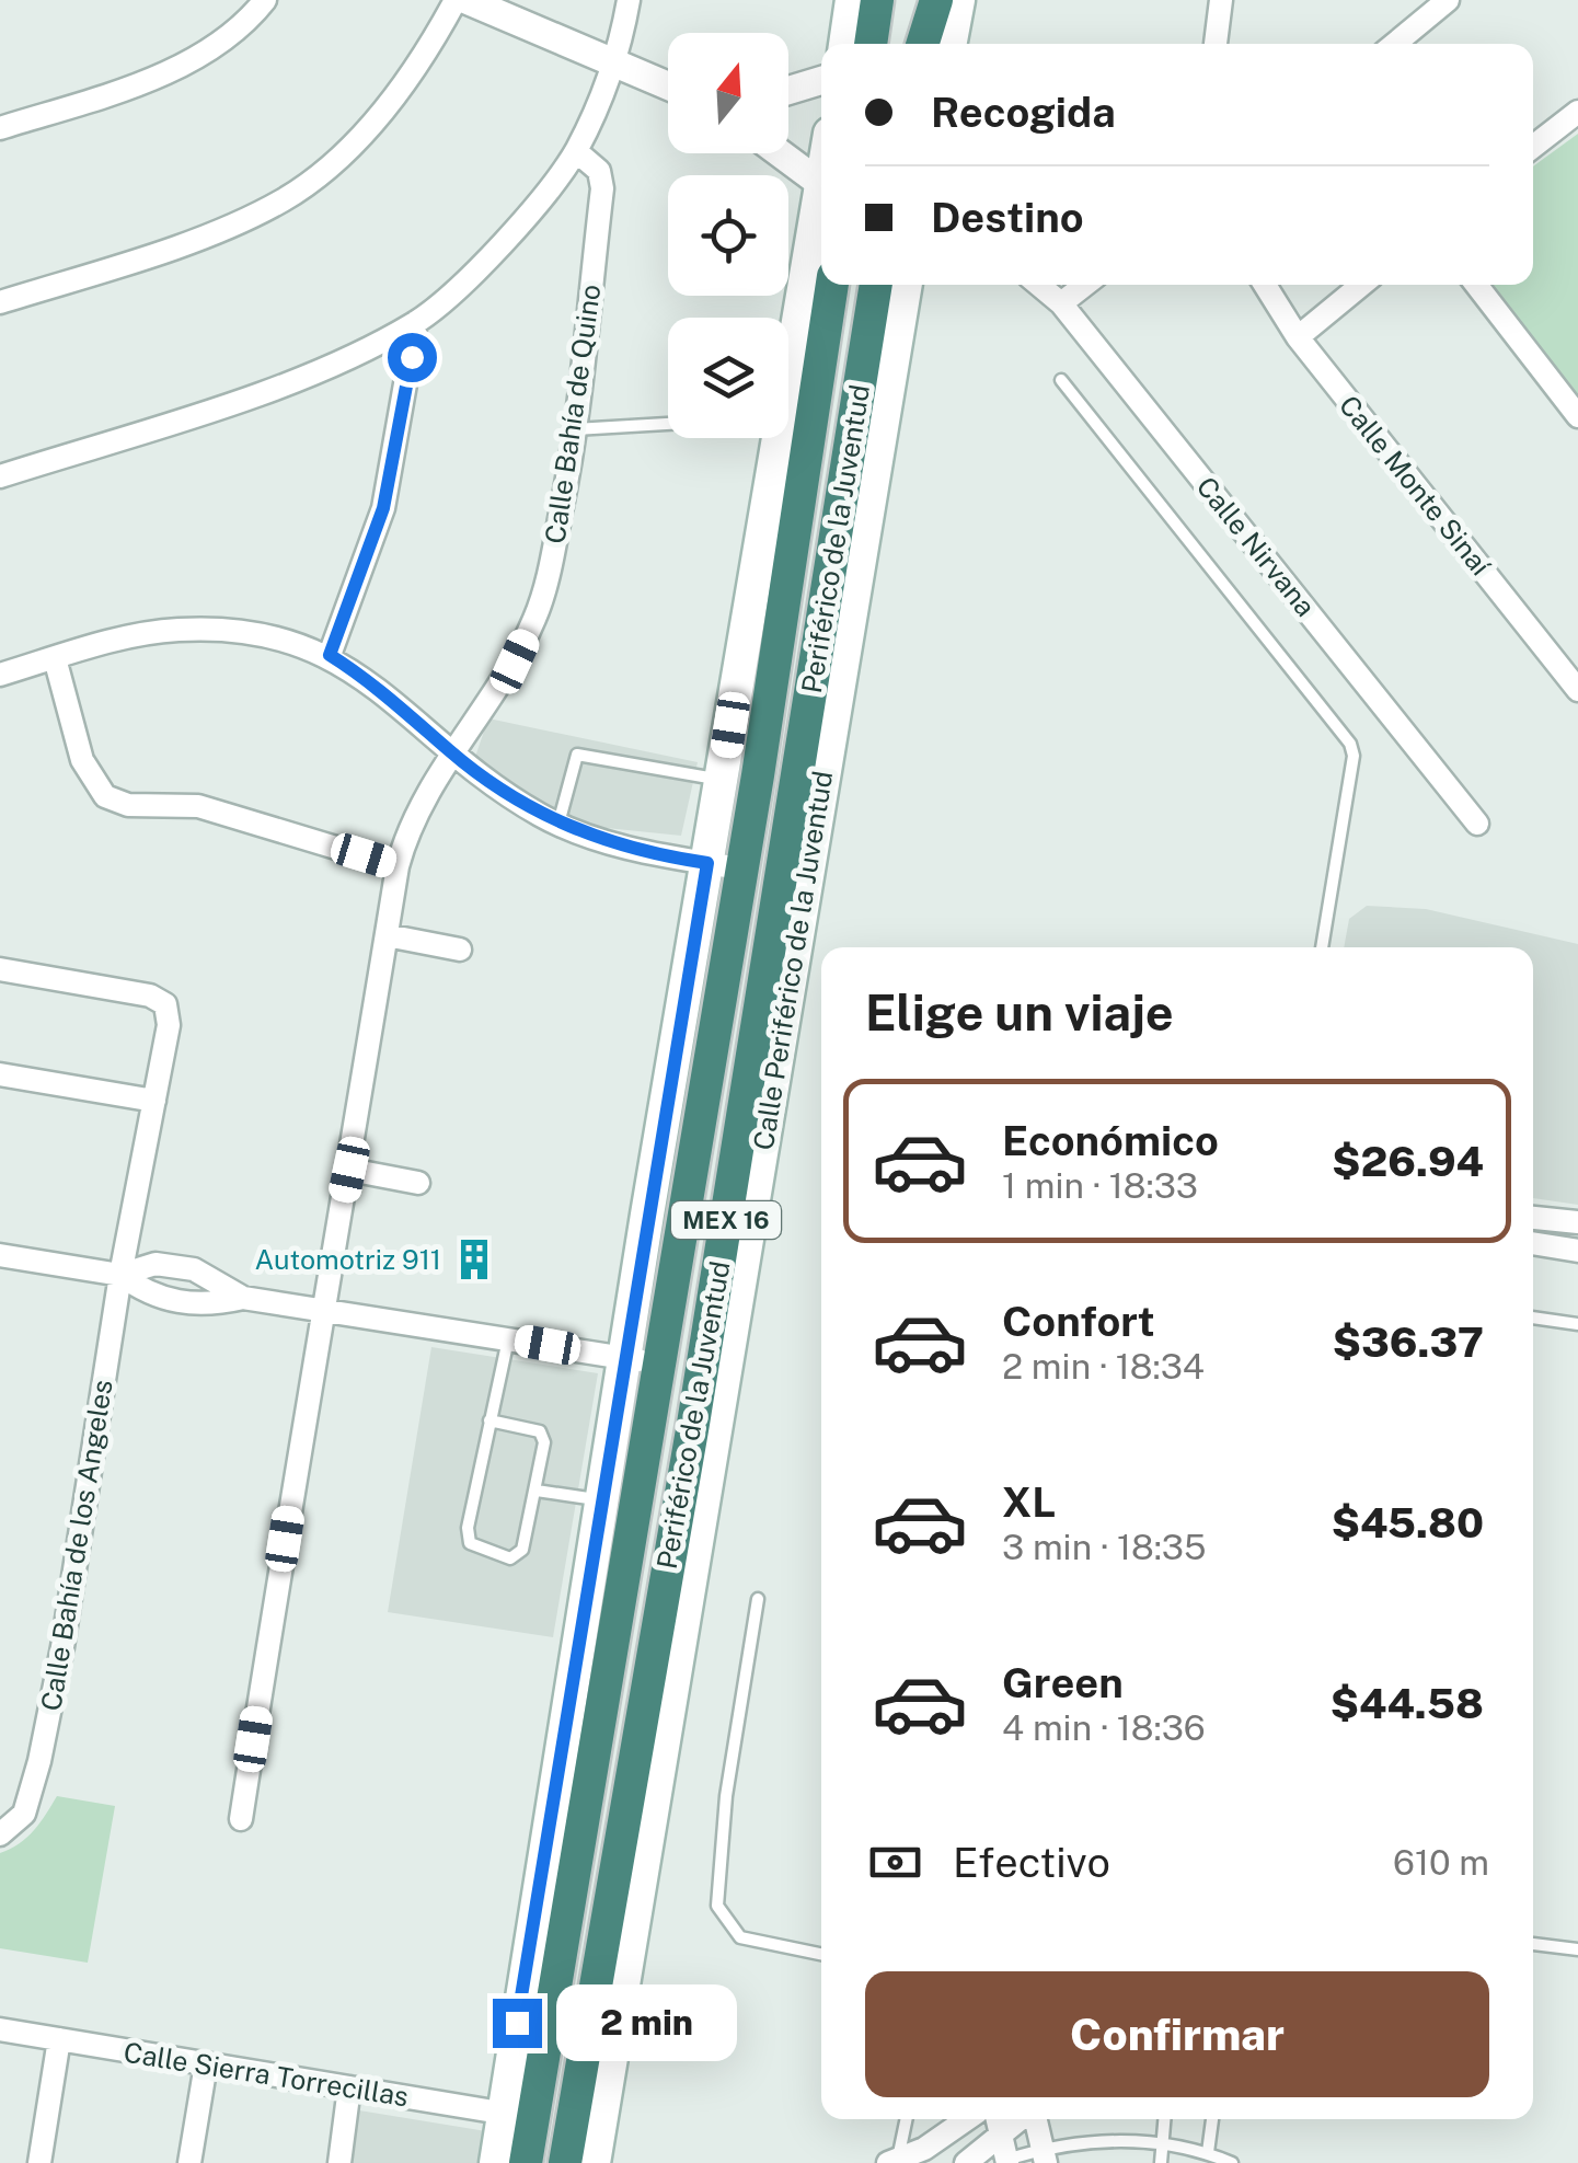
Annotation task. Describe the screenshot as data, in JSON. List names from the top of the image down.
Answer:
{
  "streets": {
    "highway": ["Periférico de la Juventud", "MEX 16"],
    "main road": ["Calle Periférico de la Juventud"],
    "street": [
      "Calle Bahía de Quino",
      "Calle Monte Sinaí",
      "Calle Nirvana",
      "Calle Bahía de los Angeles",
      "Calle Sierra Torrecillas"
    ]
  },
  "crossings": [
    ["Periférico de la Juventud", "Calle Periférico de la Juventud"],
    ["Periférico de la Juventud", "Calle Sierra Torrecillas"]
  ],
  "places": {
    "building": ["Automotriz 911"]
  },
  "north": "top",
  "page": {
    "banner": ["Recogida", "Destino"],
    "heading": "Elige un viaje",
    "list": [
      {
        "name": "Económico",
        "note": "1 min · 18:33",
        "value": "$26.94"
      },
      {
        "name": "Confort",
        "note": "2 min · 18:34",
        "value": "$36.37"
      },
      {
        "name": "XL",
        "note": "3 min · 18:35",
        "value": "$45.80"
      },
      {
        "name": "Green",
        "note": "4 min · 18:36",
        "value": "$44.58"
      }
    ],
    "pay": ["Efectivo", "610 m"],
    "buttons": "Confirmar",
    "bubble": "2 min"
  }
}
